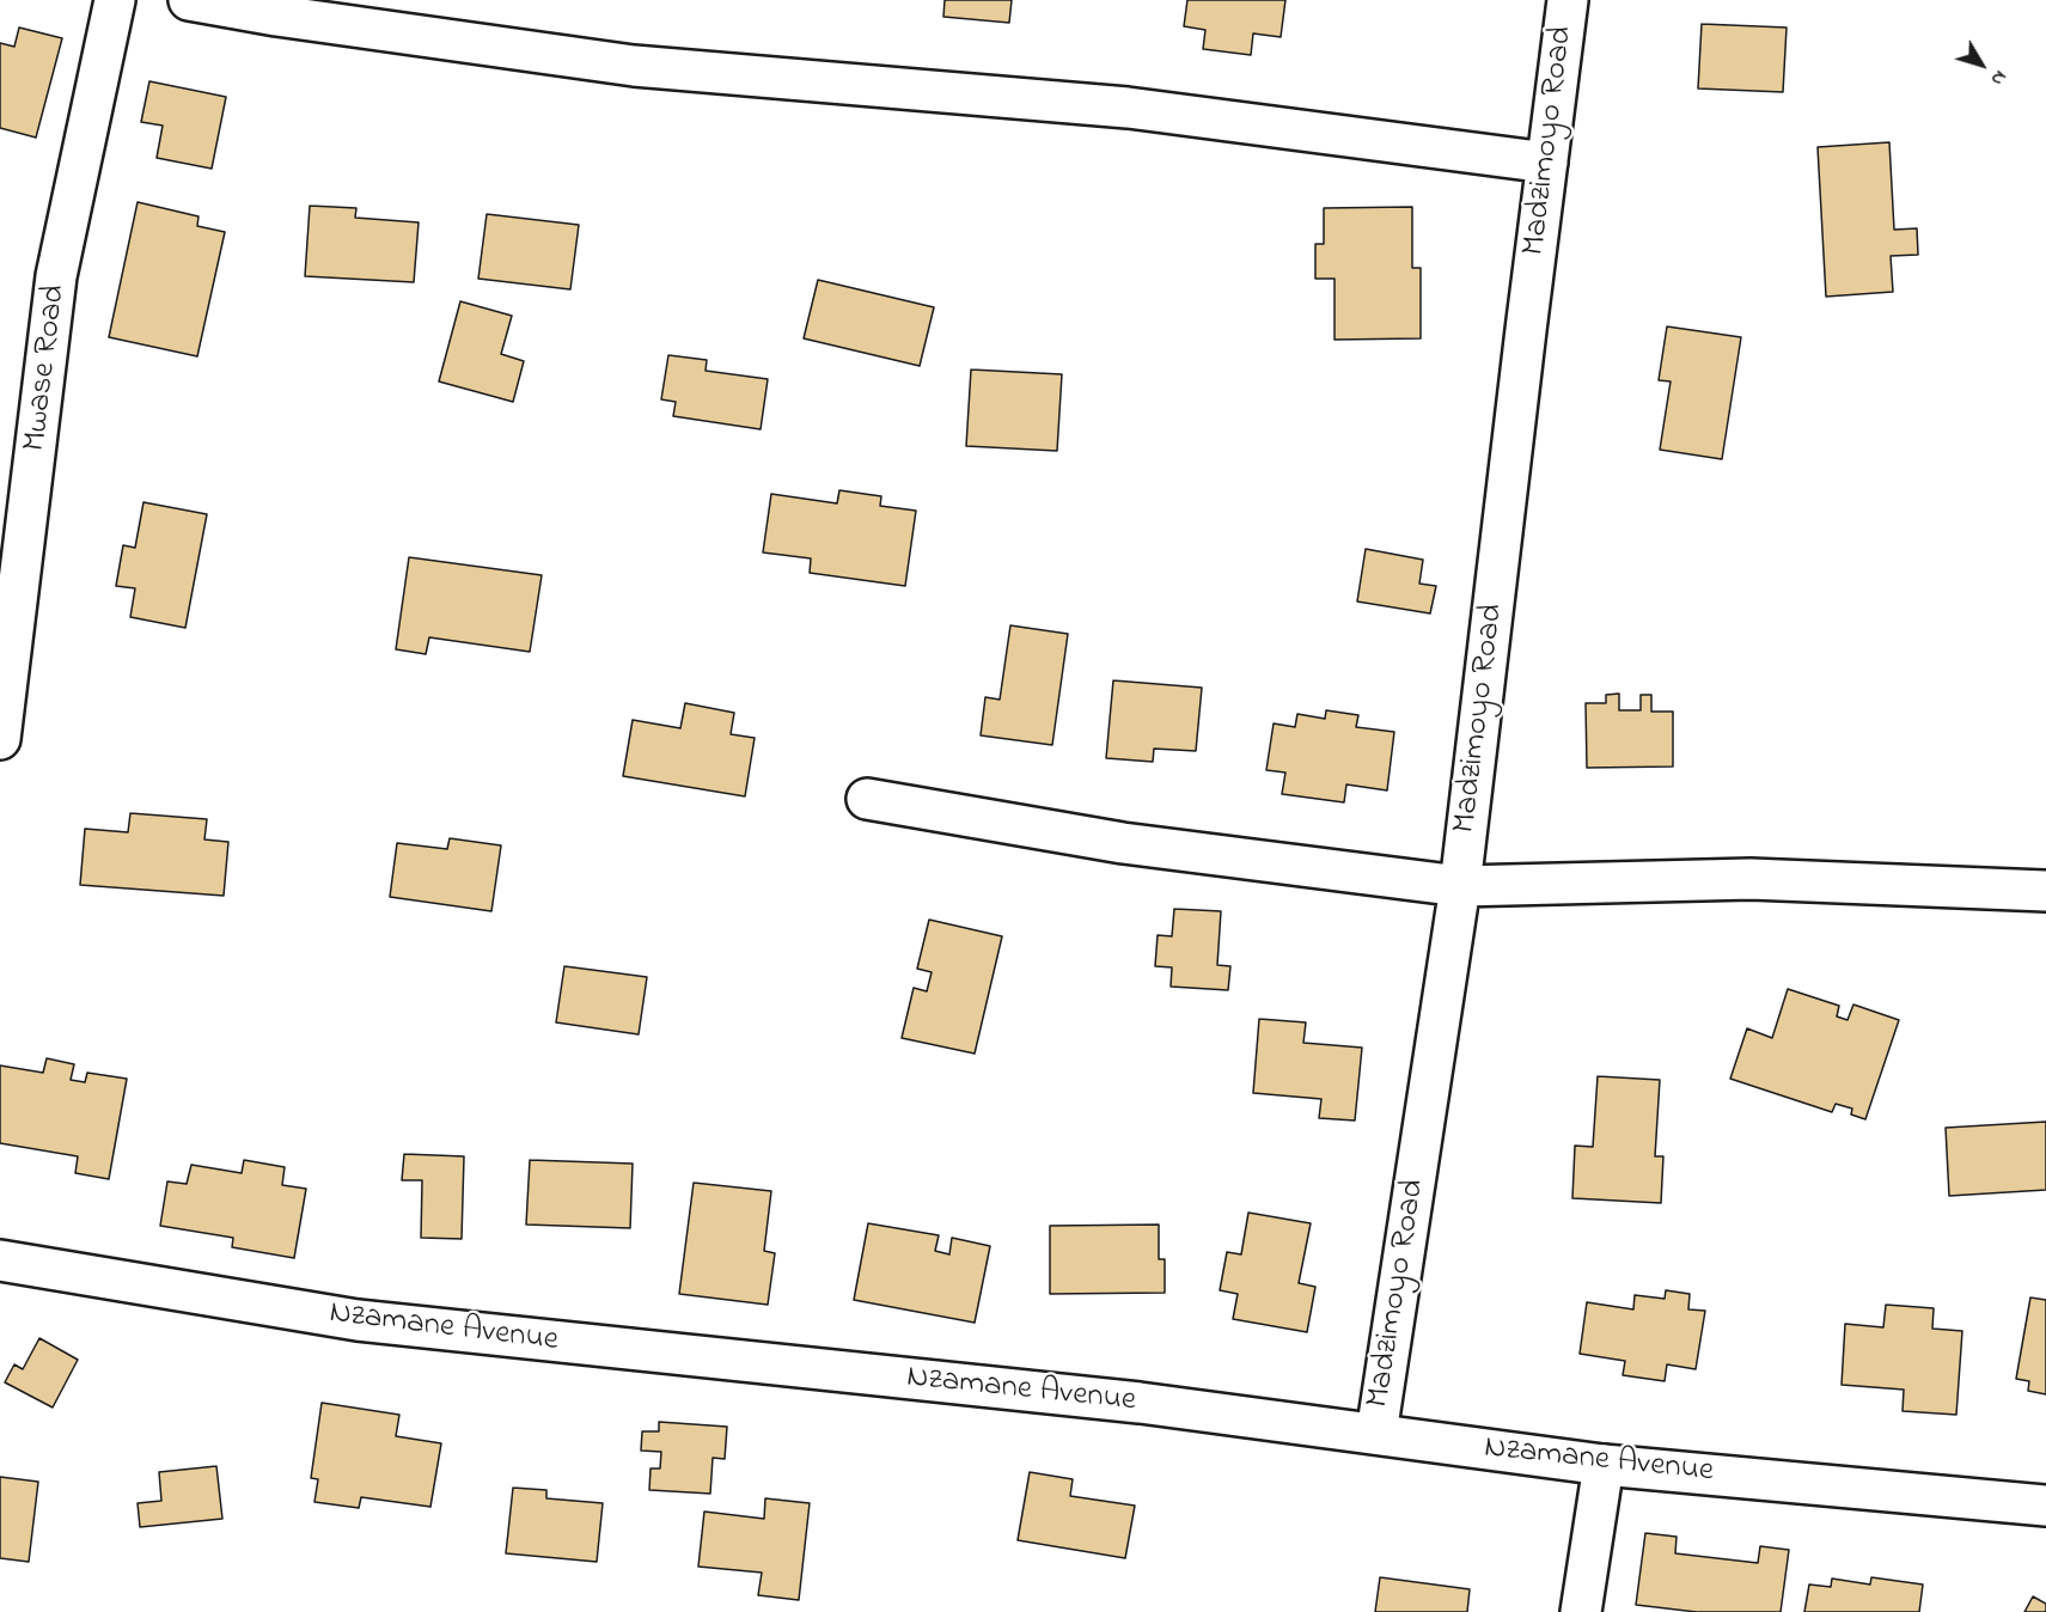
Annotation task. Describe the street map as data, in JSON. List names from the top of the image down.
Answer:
{
  "streets": {
    "street": ["Madzimoyo Road", "Mwase Road", "Nzamane Avenue"]
  },
  "crossings": [
    ["Madzimoyo Road", "Nzamane Avenue"]
  ],
  "north": "bottom right"
}
